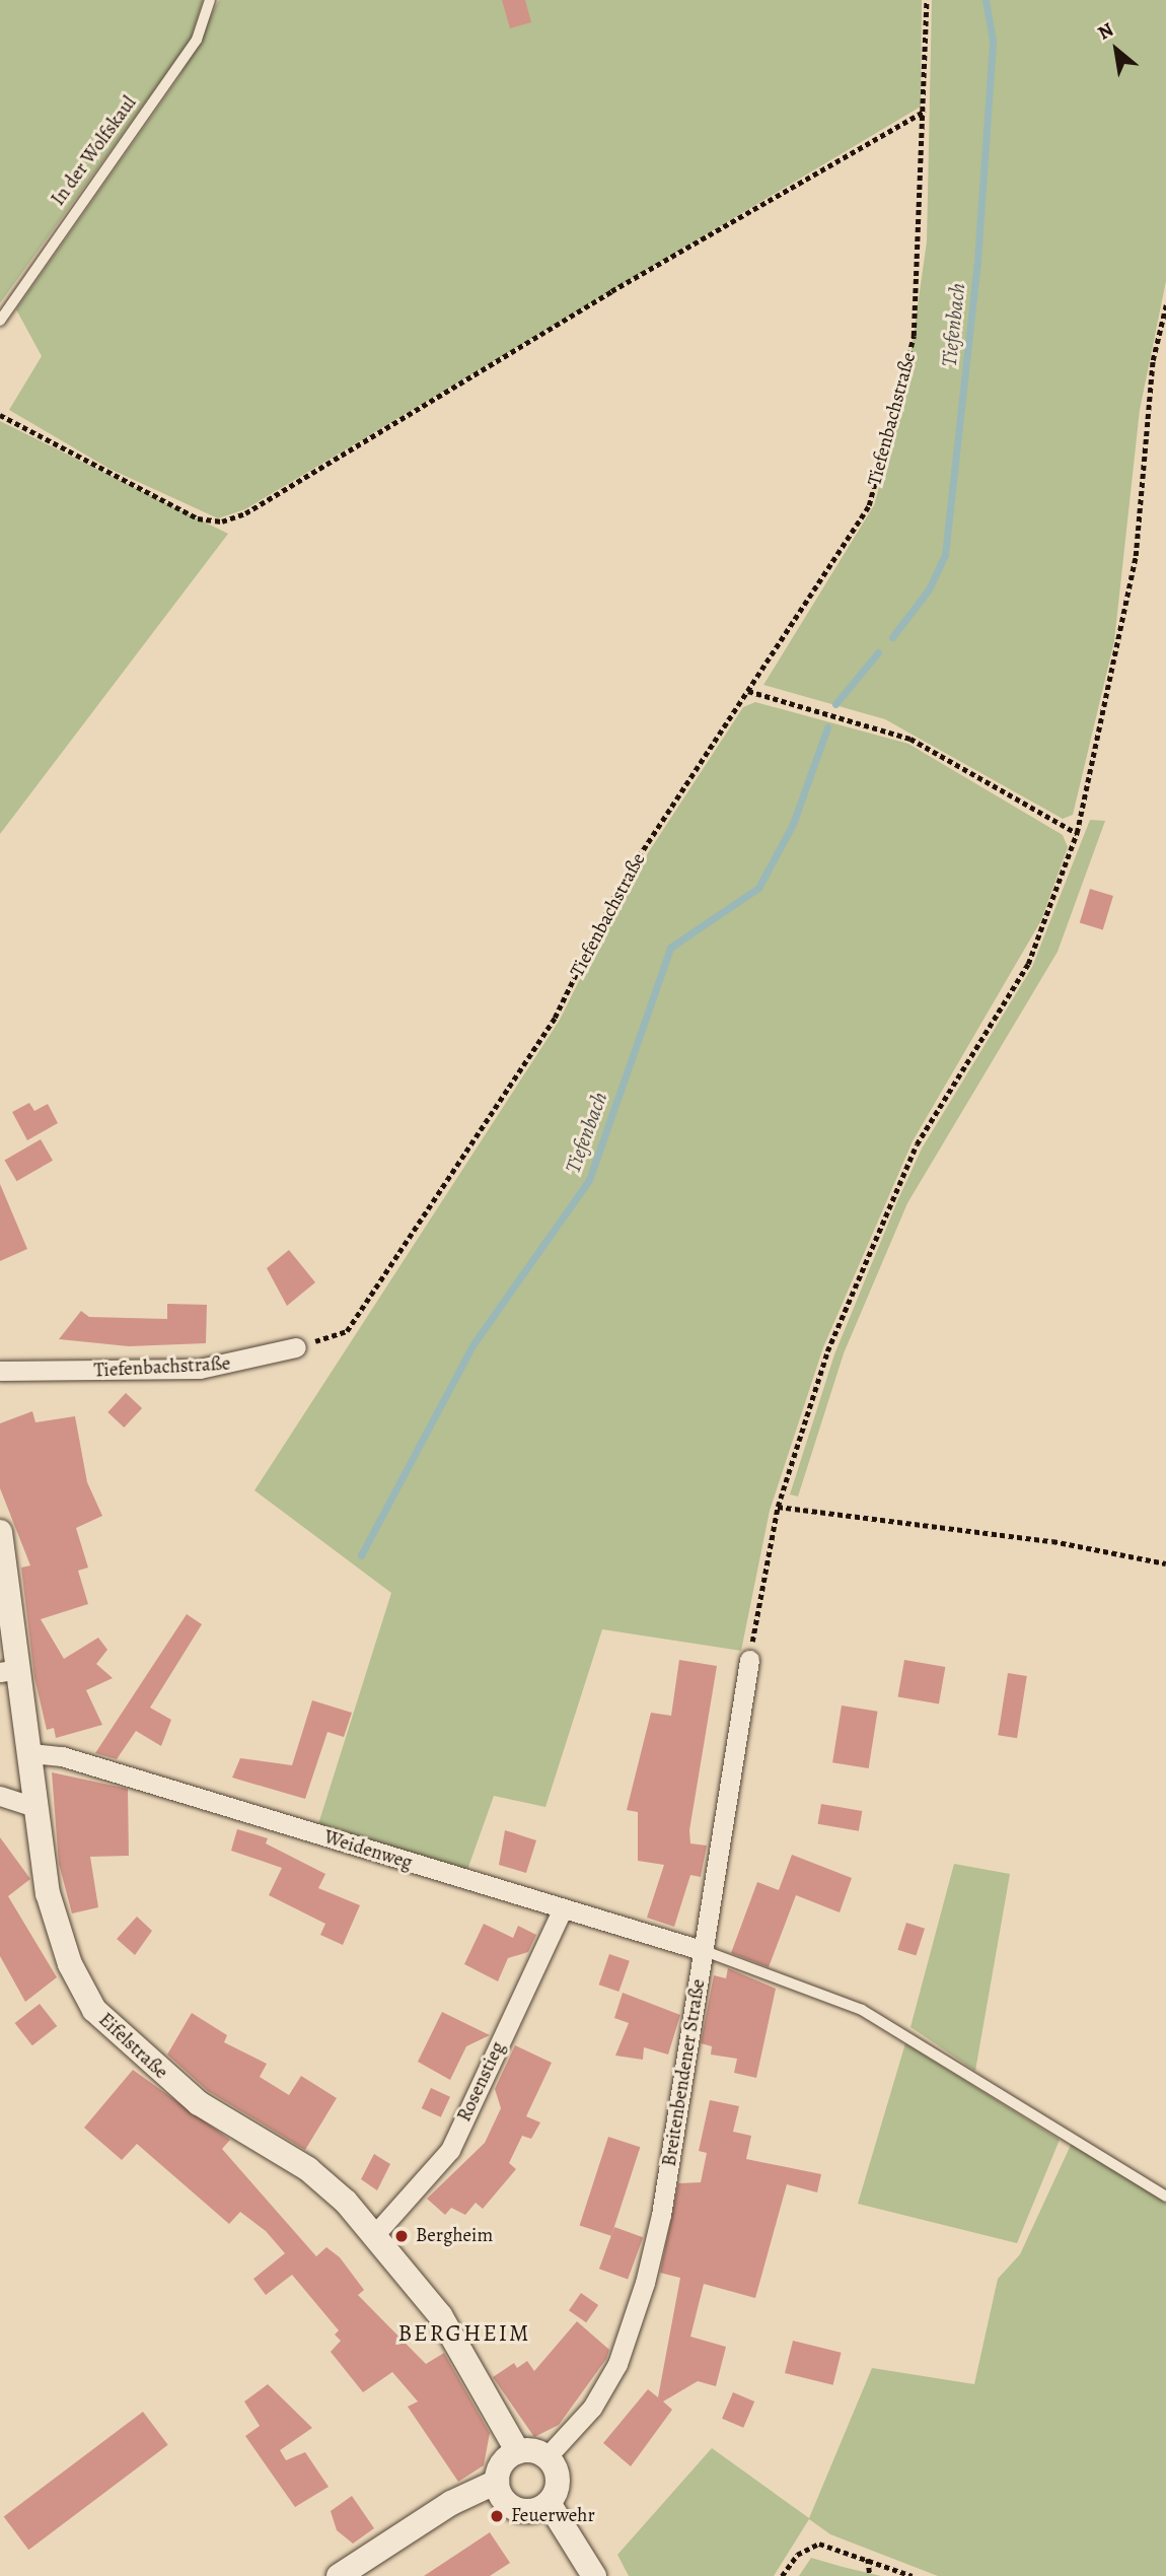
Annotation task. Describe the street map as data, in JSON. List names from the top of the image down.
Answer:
{
  "streets": {
    "street": [
      "Tiefenbachstraße",
      "Weidenweg",
      "Eifelstraße",
      "Breitenbendener Straße",
      "Rosenstieg"
    ],
    "lane": ["In der Wolfskaul"]
  },
  "crossings": [
    ["Weidenweg", "Eifelstraße"],
    ["Weidenweg", "Breitenbendener Straße"],
    ["Weidenweg", "Rosenstieg"],
    ["Eifelstraße", "Breitenbendener Straße"],
    ["Eifelstraße", "Rosenstieg"]
  ],
  "districts": ["BERGHEIM"],
  "water": ["Tiefenbach"],
  "places": ["Bergheim", "Feuerwehr"],
  "north": "top left"
}
